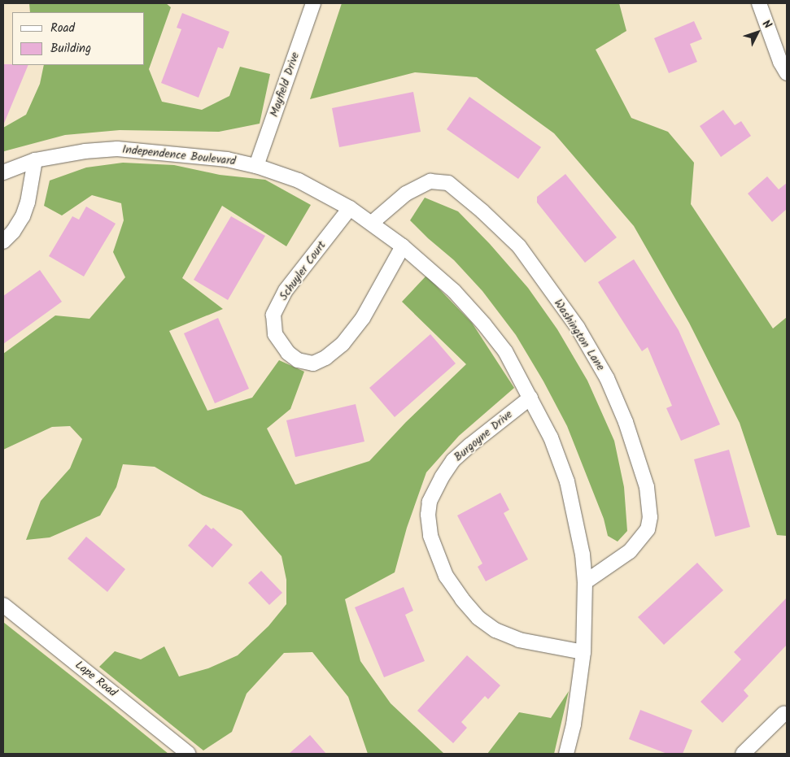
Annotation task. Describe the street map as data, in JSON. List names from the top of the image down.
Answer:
{
  "streets": {
    "street": [
      "Mayfield Drive",
      "Independence Boulevard",
      "Schuyler Court",
      "Washington Lane",
      "Burgoyne Drive",
      "Lape Road"
    ]
  },
  "crossings": [
    ["Mayfield Drive", "Independence Boulevard"],
    ["Independence Boulevard", "Schuyler Court"],
    ["Independence Boulevard", "Washington Lane"],
    ["Independence Boulevard", "Burgoyne Drive"]
  ],
  "legend": ["Road", "Building"],
  "north": "top right"
}
